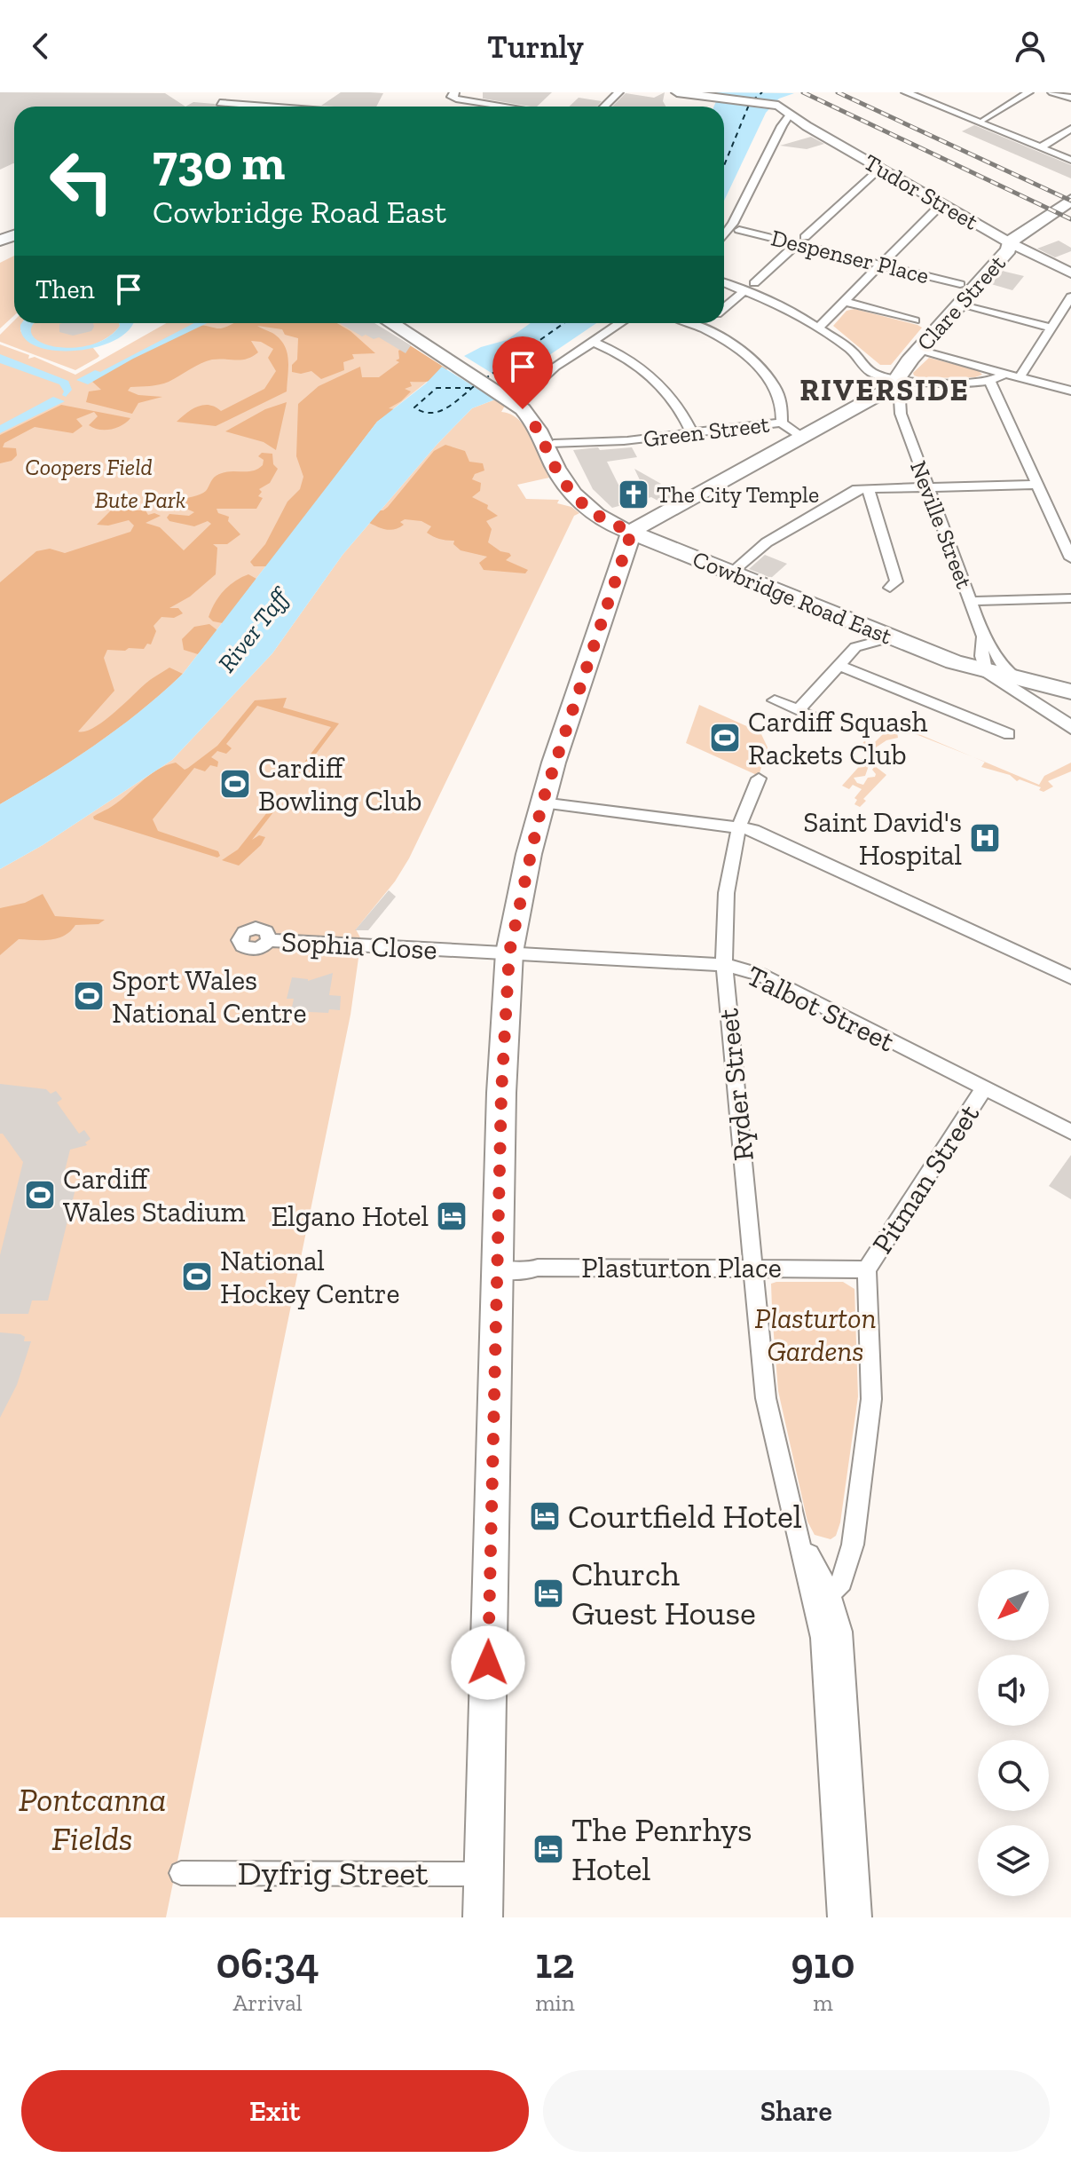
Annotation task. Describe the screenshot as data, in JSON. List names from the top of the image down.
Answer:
{
  "streets": {
    "main road": ["Clare Street", "Cowbridge Road East"],
    "street": [
      "Tudor Street",
      "Despenser Place",
      "Green Street",
      "Neville Street",
      "Sophia Close",
      "Talbot Street",
      "Ryder Street",
      "Pitman Street",
      "Plasturton Place",
      "Dyfrig Street"
    ]
  },
  "crossings": [
    ["Tudor Street", "Clare Street"],
    ["Clare Street", "Neville Street"],
    ["Clare Street", "Cowbridge Road East"],
    ["Green Street", "Cowbridge Road East"],
    ["Neville Street", "Cowbridge Road East"],
    ["Sophia Close", "Talbot Street"],
    ["Talbot Street", "Ryder Street"],
    ["Talbot Street", "Pitman Street"],
    ["Ryder Street", "Plasturton Place"],
    ["Pitman Street", "Plasturton Place"]
  ],
  "districts": ["RIVERSIDE"],
  "water": ["River Taff"],
  "parks": [
    "Coopers Field",
    "Bute Park",
    "Plasturton Gardens",
    "Pontcanna Fields"
  ],
  "places": {
    "church": ["The City Temple"],
    "sports": [
      "Cardiff Squash Rackets Club",
      "Cardiff Bowling Club",
      "Sport Wales National Centre",
      "Cardiff Wales Stadium",
      "National Hockey Centre"
    ],
    "hospital": ["Saint David's Hospital"],
    "hotel": [
      "Elgano Hotel",
      "Courtfield Hotel",
      "Church Guest House",
      "The Penrhys Hotel"
    ]
  },
  "north": "bottom left",
  "page": {
    "header": "Turnly",
    "turn": ["730 m", "Cowbridge Road East"],
    "then": "Then",
    "eta": [
      "06:34",
      "Arrival",
      "12",
      "min",
      "910",
      "m"
    ],
    "buttons": ["Exit", "Share"]
  }
}
